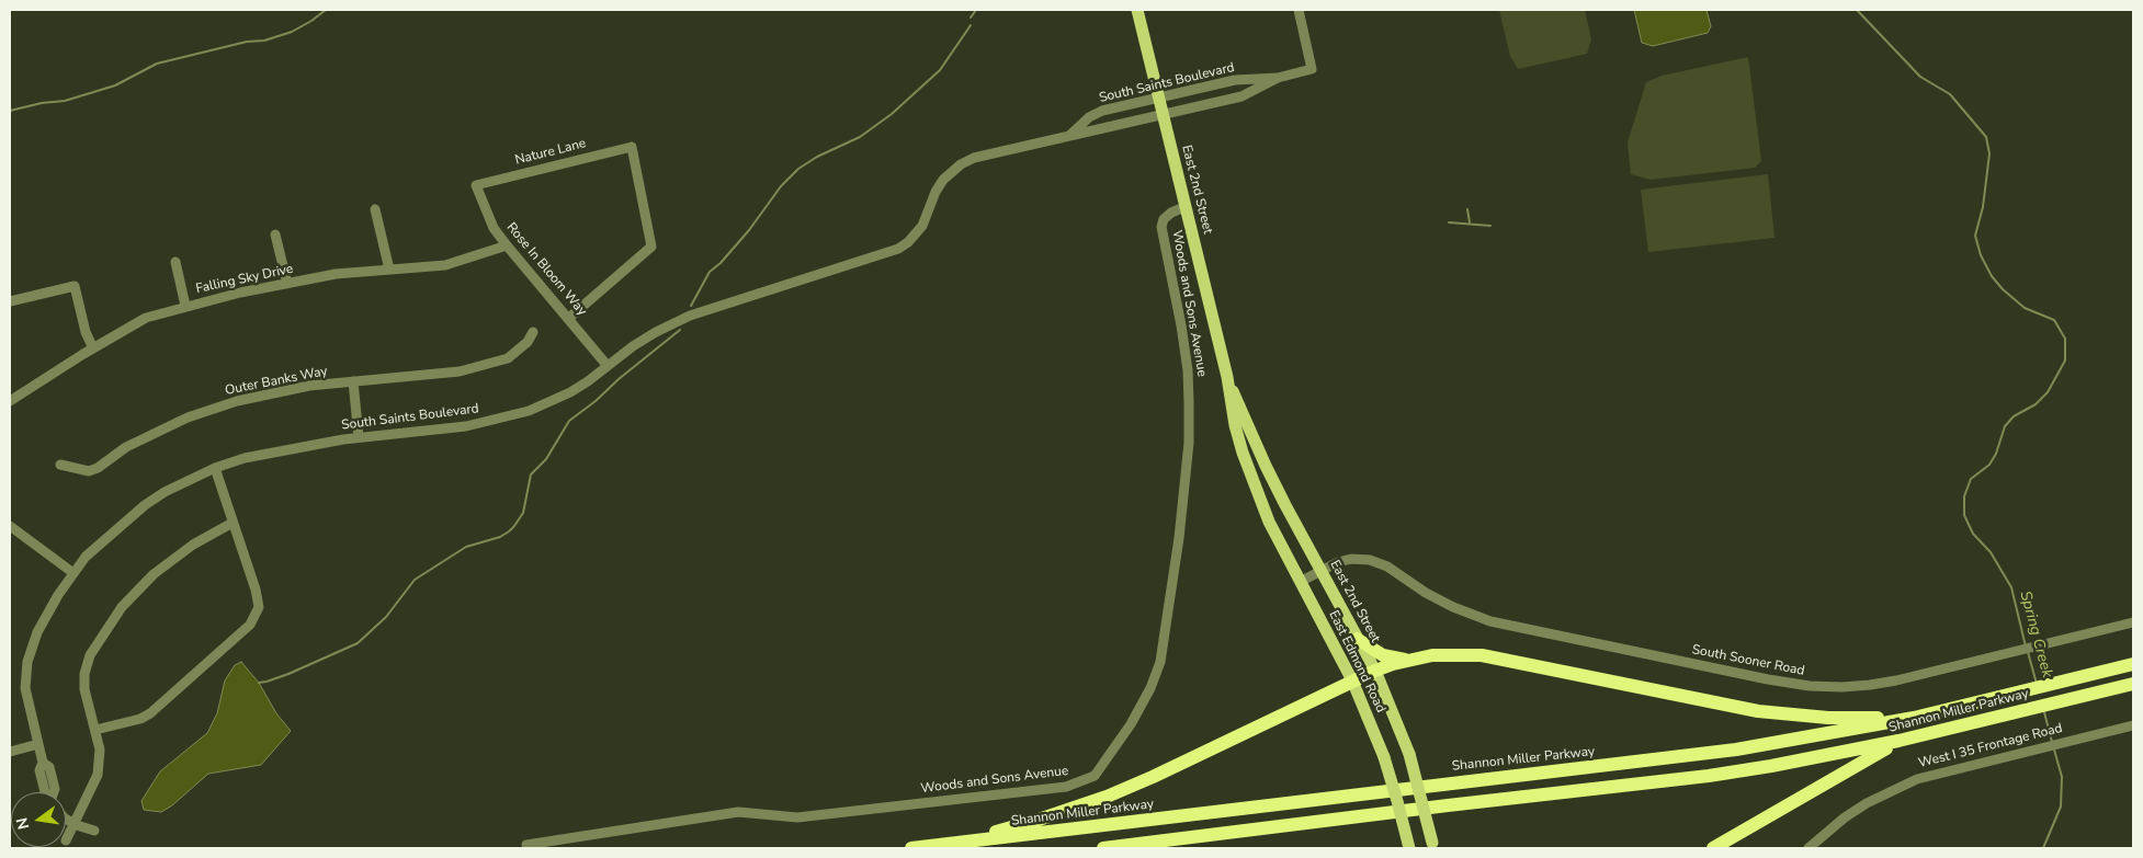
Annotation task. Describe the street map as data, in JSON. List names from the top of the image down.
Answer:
{
  "streets": {
    "highway": ["Shannon Miller Parkway"],
    "main road": ["East 2nd Street", "East Edmond Road"],
    "street": [
      "South Saints Boulevard",
      "Nature Lane",
      "Rose In Bloom Way",
      "Falling Sky Drive",
      "Woods and Sons Avenue",
      "Outer Banks Way",
      "South Sooner Road",
      "West I 35 Frontage Road"
    ]
  },
  "crossings": [
    ["South Saints Boulevard", "East 2nd Street"],
    ["South Saints Boulevard", "Rose In Bloom Way"],
    ["Nature Lane", "Rose In Bloom Way"],
    ["East 2nd Street", "Woods and Sons Avenue"],
    ["East 2nd Street", "South Sooner Road"],
    ["East 2nd Street", "East Edmond Road"],
    ["Rose In Bloom Way", "Falling Sky Drive"],
    ["South Sooner Road", "East Edmond Road"]
  ],
  "water": ["Spring Creek"],
  "north": "left"
}
